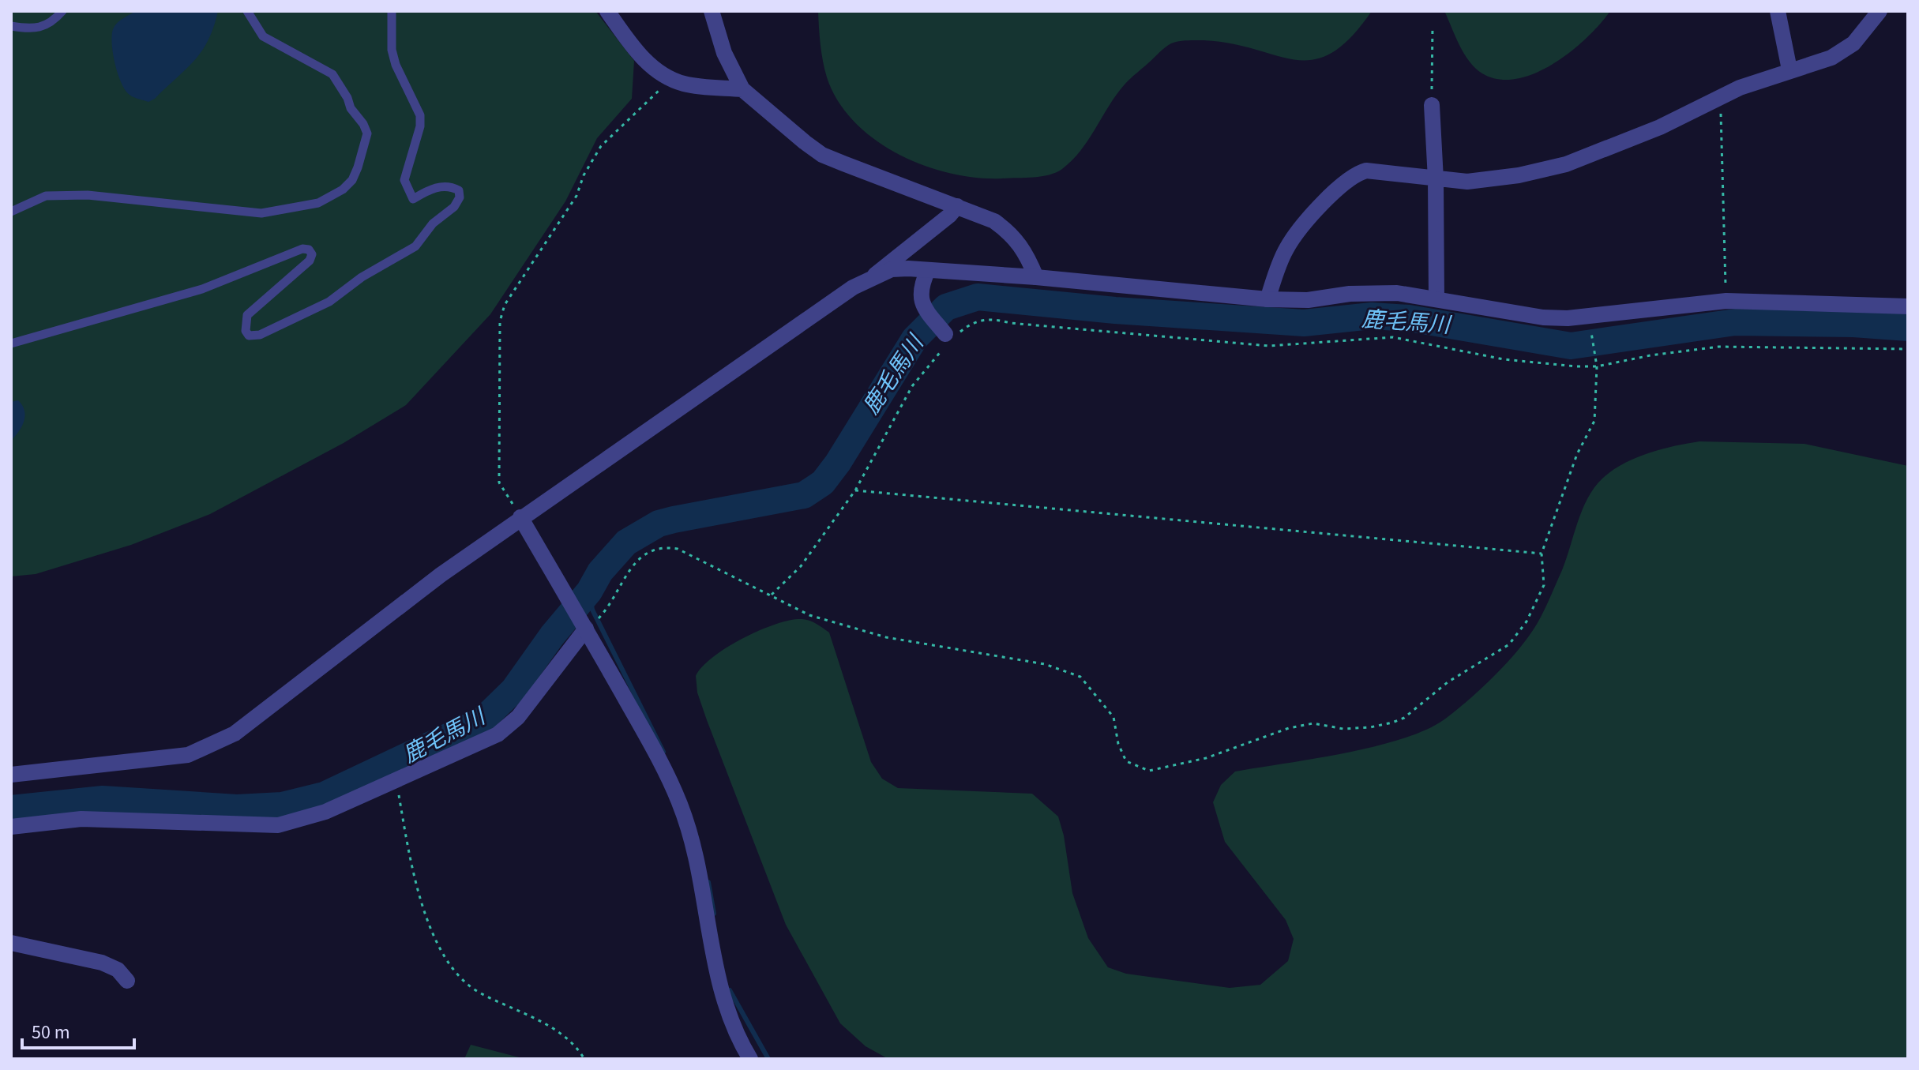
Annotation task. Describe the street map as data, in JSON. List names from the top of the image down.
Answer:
{
  "water": ["鹿毛馬川"],
  "scale_bar": "50 m"
}
